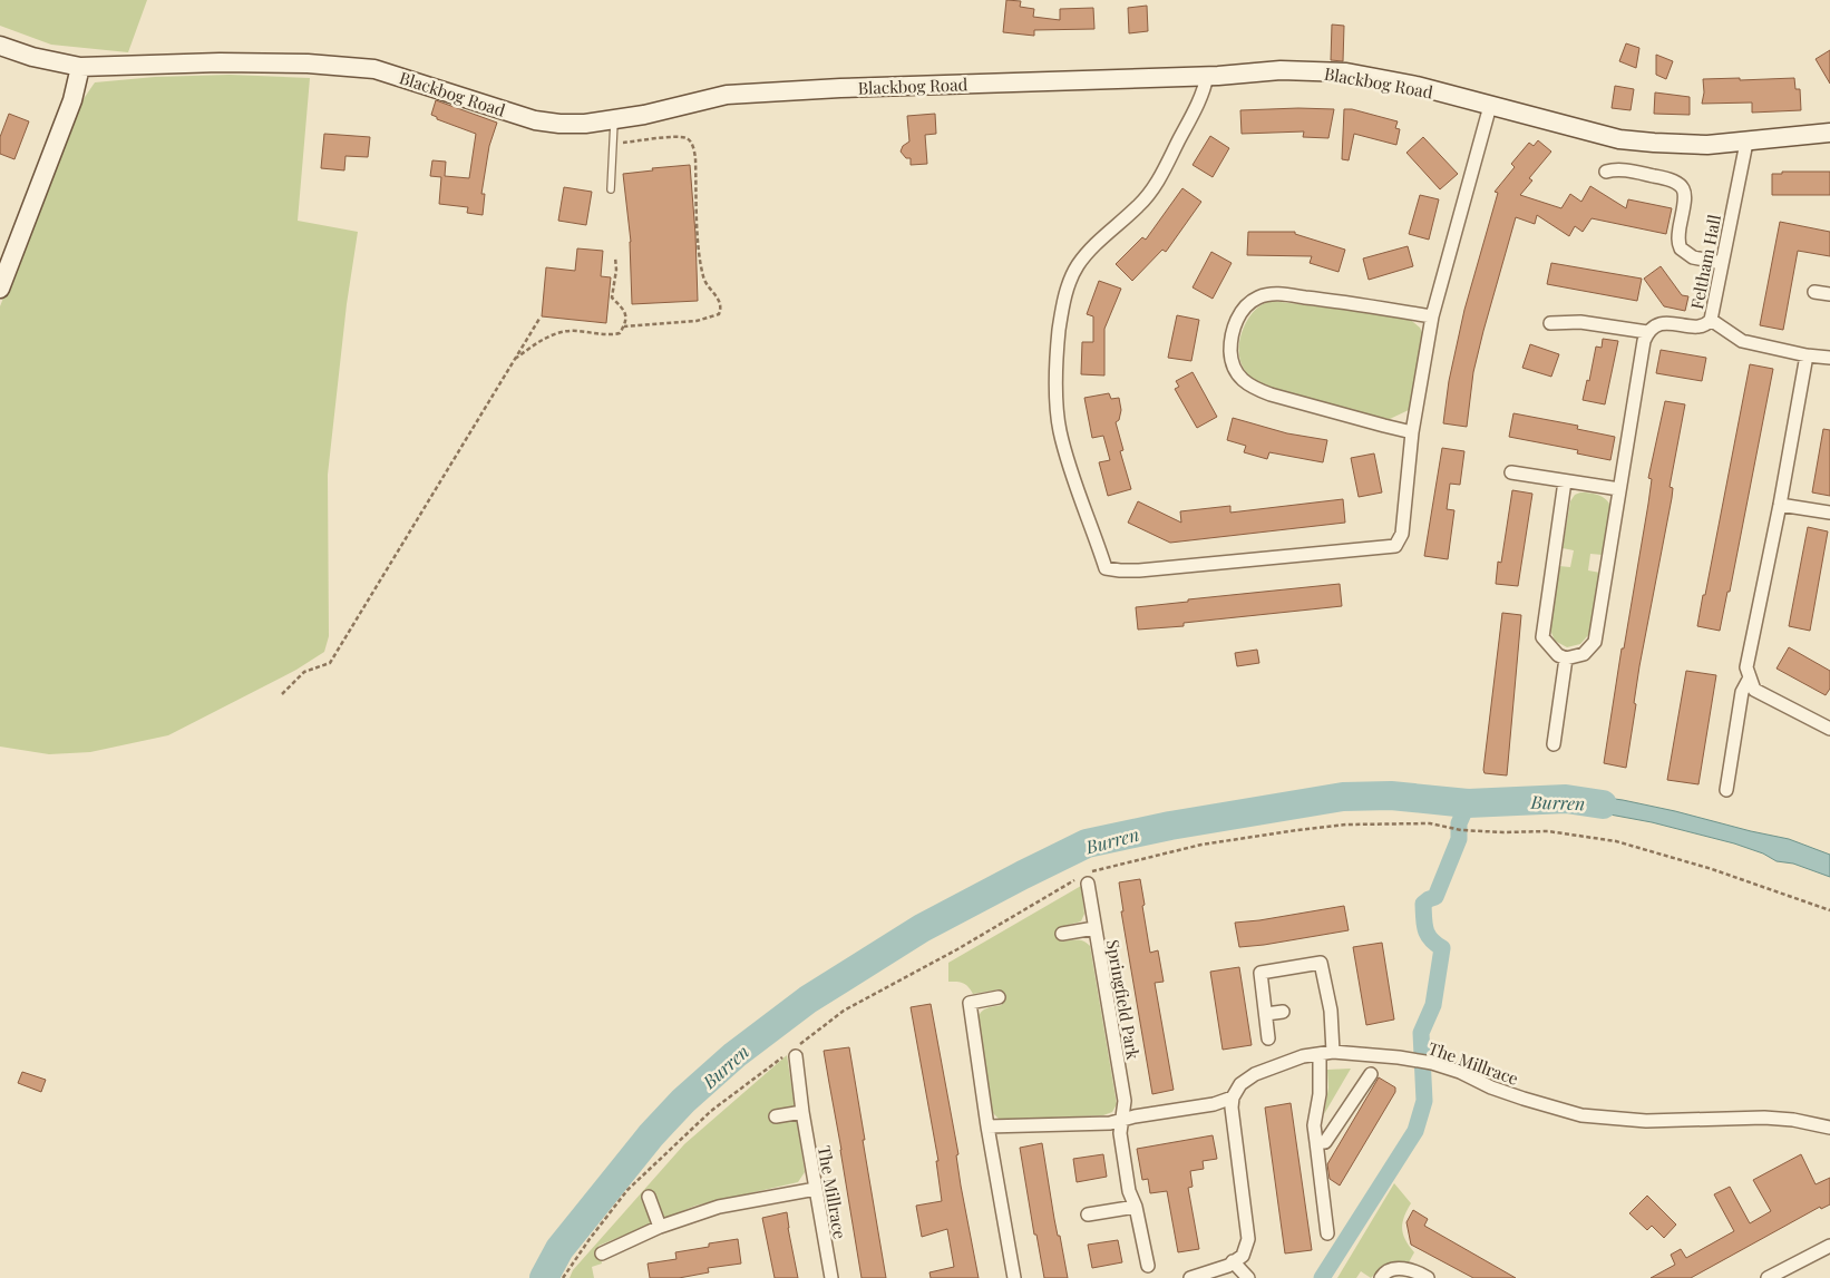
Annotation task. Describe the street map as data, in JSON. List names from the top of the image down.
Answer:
{
  "streets": {
    "street": [
      "Blackbog Road",
      "Feltham Hall",
      "Springfield Park",
      "The Millrace"
    ]
  },
  "crossings": [
    ["Blackbog Road", "Feltham Hall"]
  ],
  "water": ["Burren"]
}
